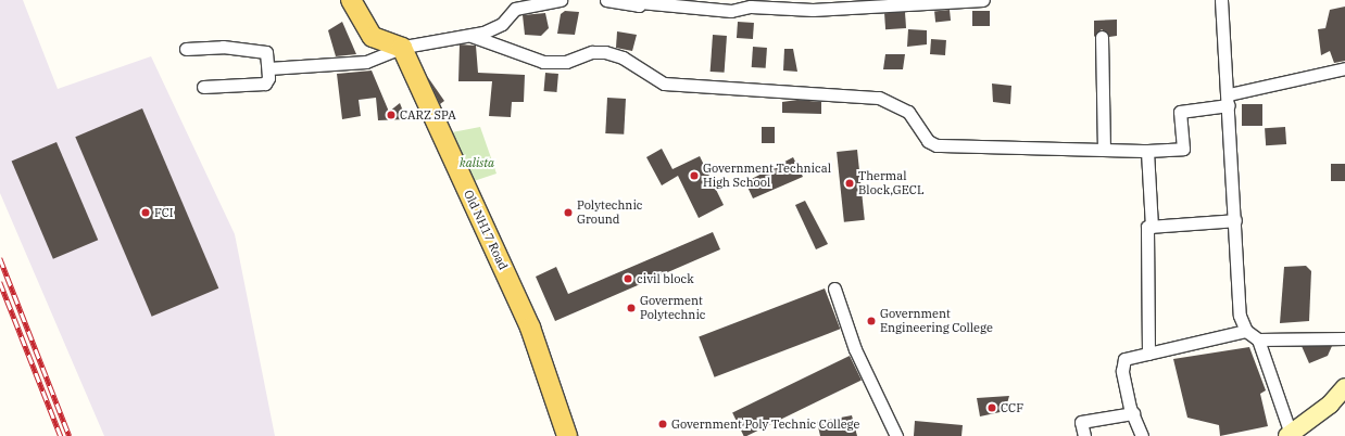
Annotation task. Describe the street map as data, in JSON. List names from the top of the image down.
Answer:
{
  "streets": {
    "main road": ["Old NH17 Road"]
  },
  "parks": ["kalista"],
  "places": [
    "CARZ SPA",
    "Government Technical High School",
    "Thermal Block,GECL",
    "FCI",
    "Polytechnic Ground",
    "civil block",
    "Goverment Polytechnic",
    "Government Engineering College",
    "CCF",
    "Government Poly Technic College"
  ]
}
